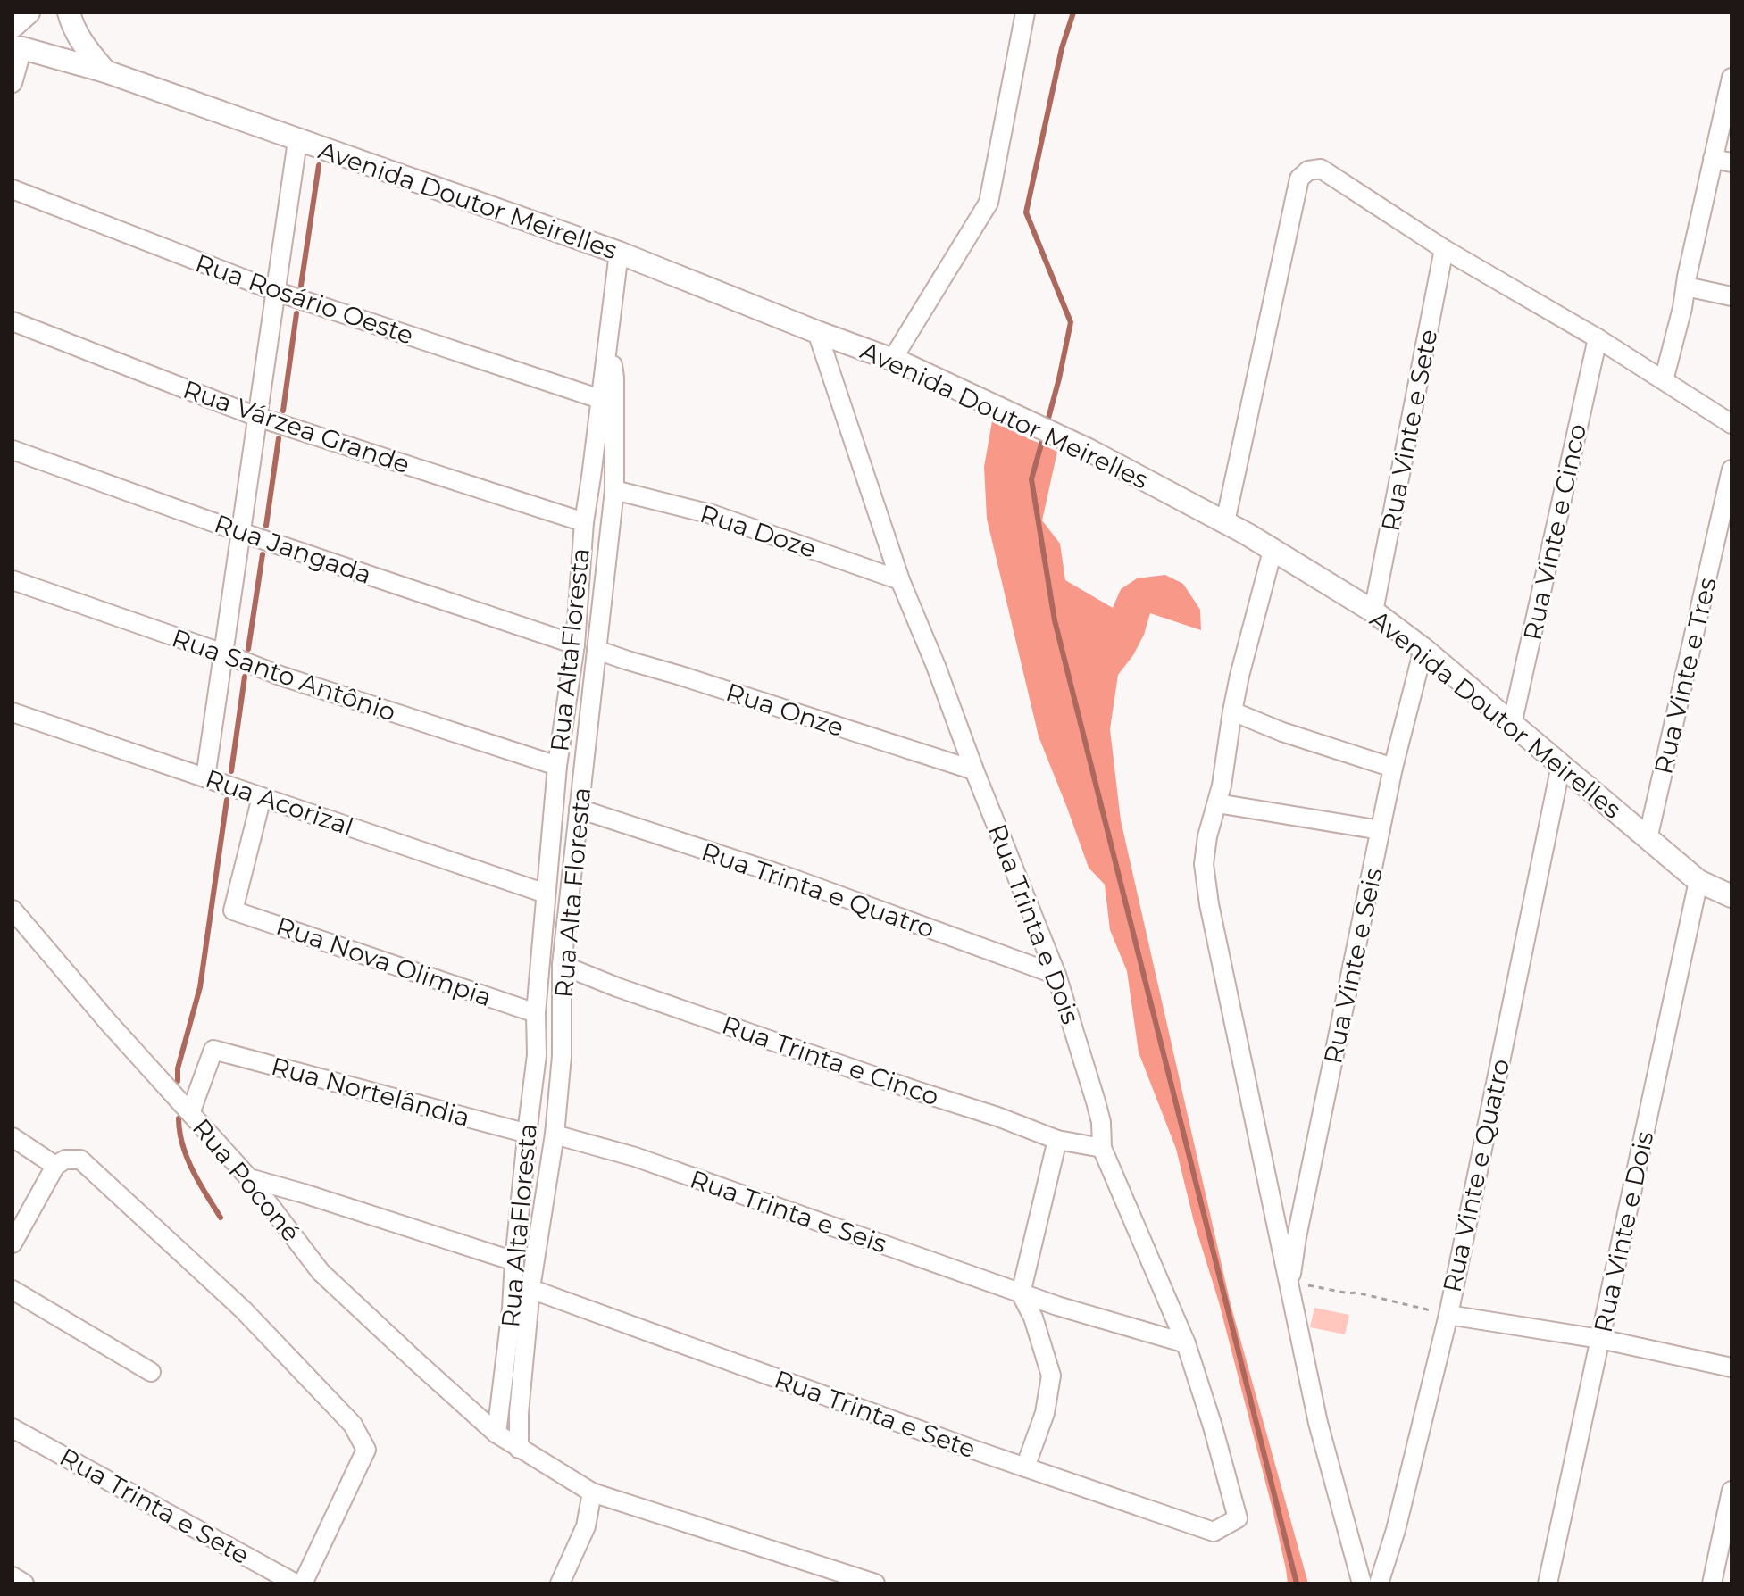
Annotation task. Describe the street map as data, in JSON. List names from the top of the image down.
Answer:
{
  "streets": {
    "street": [
      "Avenida Doutor Meirelles",
      "Rua Rosário Oeste",
      "Rua Várzea Grande",
      "Rua Vinte e Sete",
      "Rua Doze",
      "Rua Vinte e Cinco",
      "Rua Jangada",
      "Rua AltaFloresta",
      "Rua Santo Antônio",
      "Rua Vinte e Tres",
      "Rua Onze",
      "Rua Acorizal",
      "Rua Trinta e Quatro",
      "Rua Alta Floresta",
      "Rua Trinta e Dois",
      "Rua Nova Olimpia",
      "Rua Vinte e Seis",
      "Rua Trinta e Cinco",
      "Rua Nortelândia",
      "Rua Vinte e Quatro",
      "Rua Poconé",
      "Rua Trinta e Seis",
      "Rua Vinte e Dois",
      "Rua Trinta e Sete"
    ]
  },
  "crossings": [
    ["Avenida Doutor Meirelles", "Rua Vinte e Sete"],
    ["Avenida Doutor Meirelles", "Rua Vinte e Cinco"],
    ["Avenida Doutor Meirelles", "Rua AltaFloresta"],
    ["Avenida Doutor Meirelles", "Rua Vinte e Tres"],
    ["Avenida Doutor Meirelles", "Rua Trinta e Dois"],
    ["Avenida Doutor Meirelles", "Rua Vinte e Seis"],
    ["Avenida Doutor Meirelles", "Rua Vinte e Quatro"],
    ["Avenida Doutor Meirelles", "Rua Vinte e Dois"],
    ["Rua Rosário Oeste", "Rua AltaFloresta"],
    ["Rua Várzea Grande", "Rua AltaFloresta"],
    ["Rua Doze", "Rua Alta Floresta"],
    ["Rua Doze", "Rua Trinta e Dois"],
    ["Rua Jangada", "Rua AltaFloresta"],
    ["Rua AltaFloresta", "Rua Santo Antônio"],
    ["Rua AltaFloresta", "Rua Acorizal"],
    ["Rua AltaFloresta", "Rua Alta Floresta"],
    ["Rua AltaFloresta", "Rua Nova Olimpia"],
    ["Rua AltaFloresta", "Rua Nortelândia"],
    ["Rua AltaFloresta", "Rua Poconé"],
    ["Rua AltaFloresta", "Rua Trinta e Sete"],
    ["Rua Onze", "Rua Alta Floresta"],
    ["Rua Onze", "Rua Trinta e Dois"],
    ["Rua Acorizal", "Rua Nova Olimpia"],
    ["Rua Trinta e Quatro", "Rua Alta Floresta"],
    ["Rua Trinta e Quatro", "Rua Trinta e Dois"],
    ["Rua Alta Floresta", "Rua Trinta e Cinco"],
    ["Rua Alta Floresta", "Rua Poconé"],
    ["Rua Alta Floresta", "Rua Trinta e Seis"],
    ["Rua Alta Floresta", "Rua Trinta e Sete"],
    ["Rua Trinta e Dois", "Rua Trinta e Cinco"],
    ["Rua Trinta e Dois", "Rua Trinta e Sete"],
    ["Rua Nortelândia", "Rua Poconé"]
  ]
}
